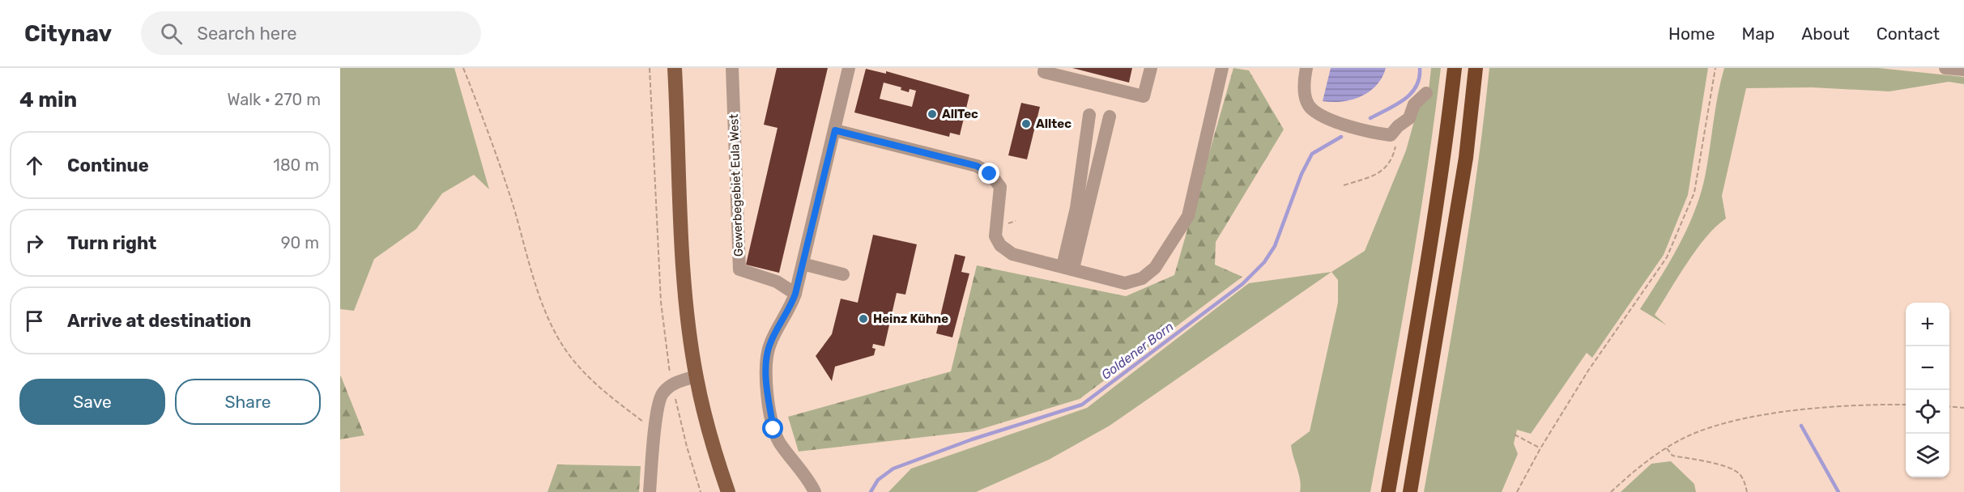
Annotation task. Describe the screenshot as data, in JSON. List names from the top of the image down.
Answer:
{
  "streets": {
    "street": ["Gewerbegebiet Eula West"]
  },
  "water": ["Goldener Born"],
  "places": ["AllTec", "Alltec", "Heinz Kühne"],
  "page": {
    "header": "Citynav",
    "search": "Search here",
    "nav": [
      "Home",
      "Map",
      "About",
      "Contact"
    ],
    "heading": ["4 min", "Walk · 270 m"],
    "list": [
      ["Continue", "180 m"],
      ["Turn right", "90 m"],
      "Arrive at destination"
    ],
    "map_buttons": ["+", "−"],
    "buttons": ["Save", "Share"]
  }
}
